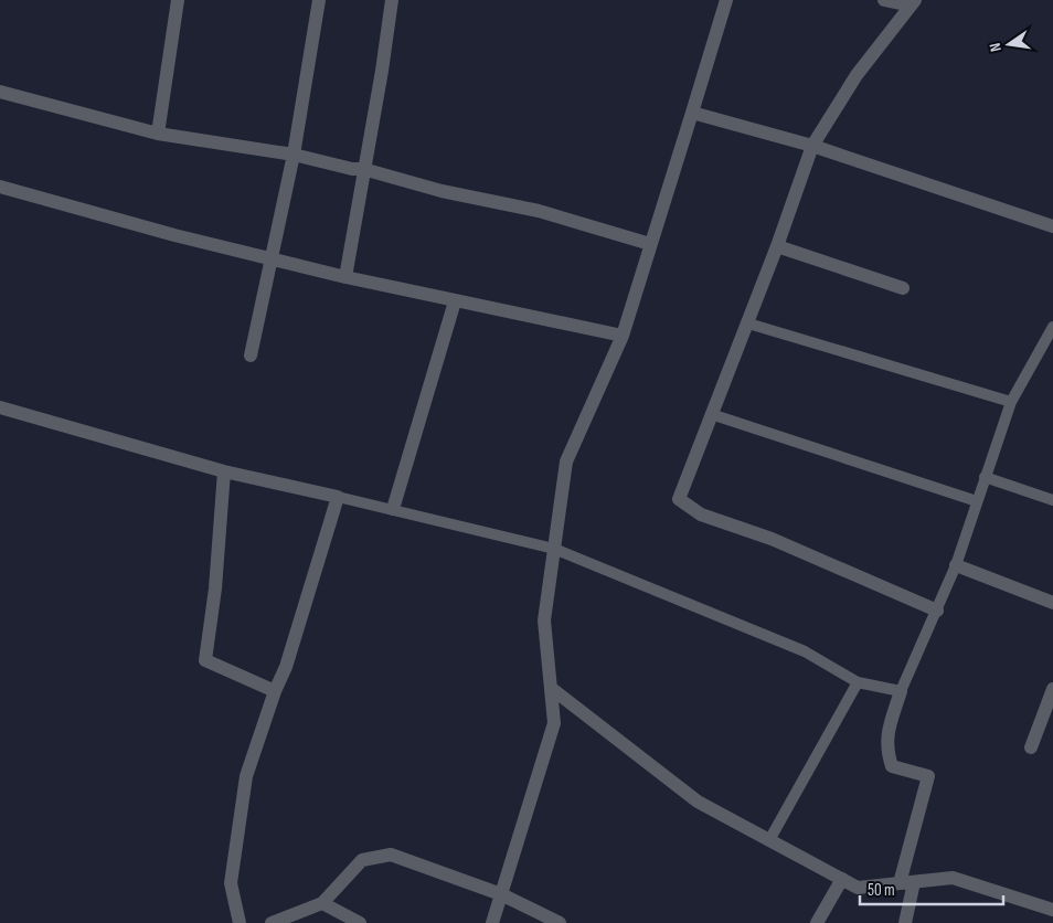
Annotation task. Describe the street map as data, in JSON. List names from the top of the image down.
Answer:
{
  "scale_bar": "50 m",
  "north": "left"
}
